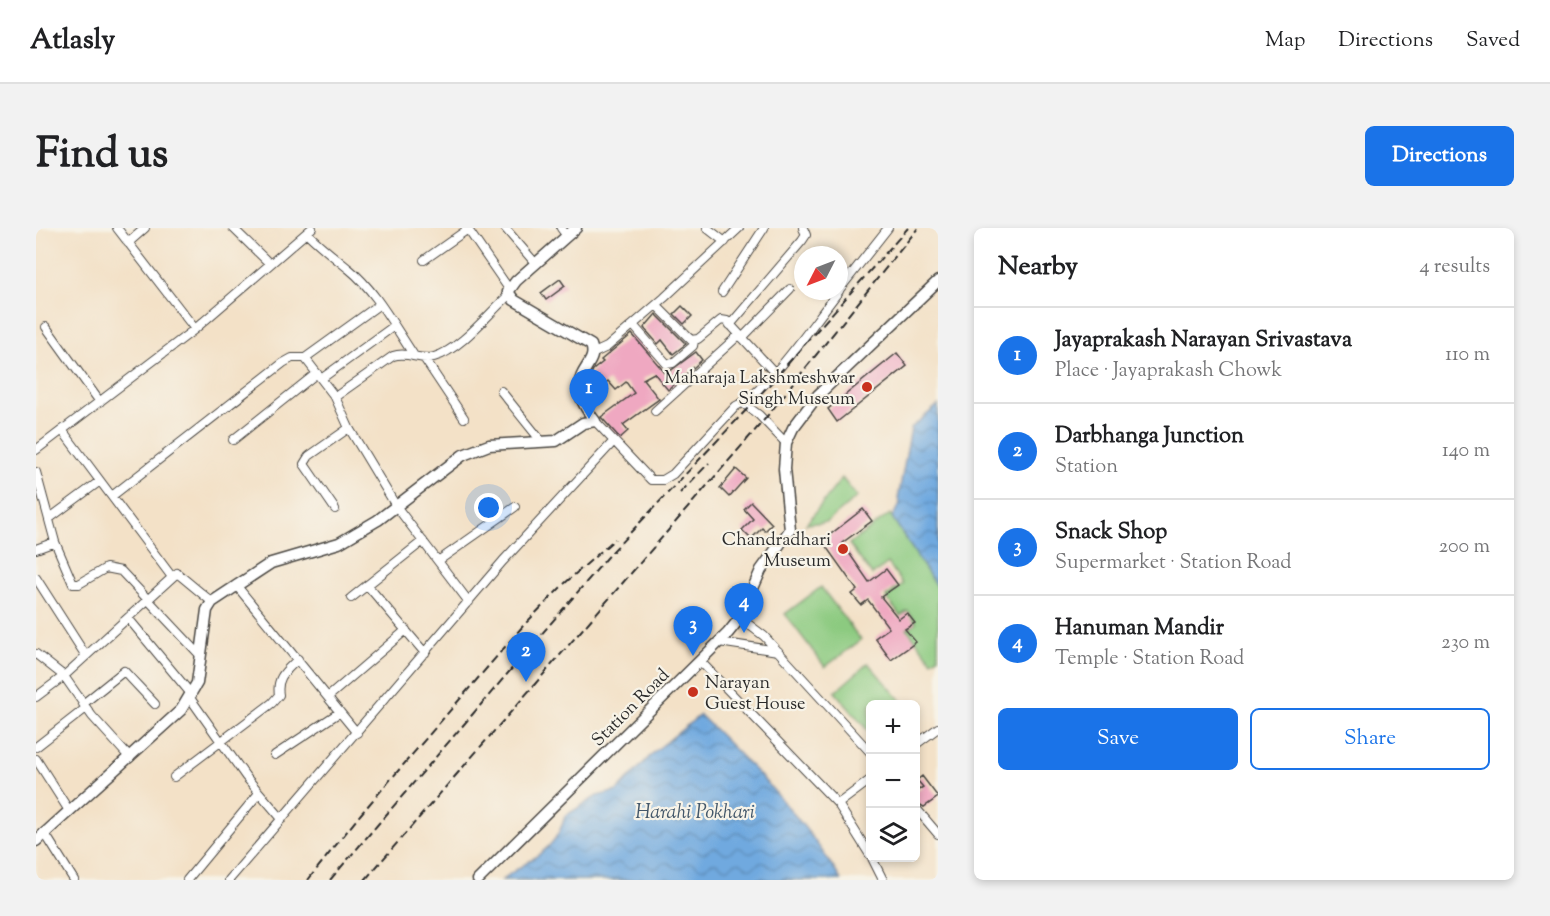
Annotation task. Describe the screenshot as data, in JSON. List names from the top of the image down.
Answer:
{
  "streets": {
    "main road": ["Station Road"]
  },
  "water": ["Harahi Pokhari"],
  "places": ["Maharaja Lakshmeshwar Singh Museum", "Chandradhari Museum", "Narayan Guest House"],
  "north": "bottom left",
  "page": {
    "header": "Atlasly",
    "nav": ["Map", "Directions", "Saved"],
    "title": "Find us",
    "buttons": [
      "Directions",
      ["Save", "Share"]
    ],
    "heading": ["Nearby", "4 results"],
    "list": [
      {
        "mark": "1",
        "name": "Jayaprakash Narayan Srivastava",
        "note": "Place · Jayaprakash Chowk",
        "value": "110 m"
      },
      {
        "mark": "2",
        "name": "Darbhanga Junction",
        "note": "Station",
        "value": "140 m"
      },
      {
        "mark": "3",
        "name": "Snack Shop",
        "note": "Supermarket · Station Road",
        "value": "200 m"
      },
      {
        "mark": "4",
        "name": "Hanuman Mandir",
        "note": "Temple · Station Road",
        "value": "230 m"
      }
    ],
    "pins": [
      "1",
      "4",
      "3",
      "2"
    ],
    "map_buttons": ["+", "−"]
  }
}
